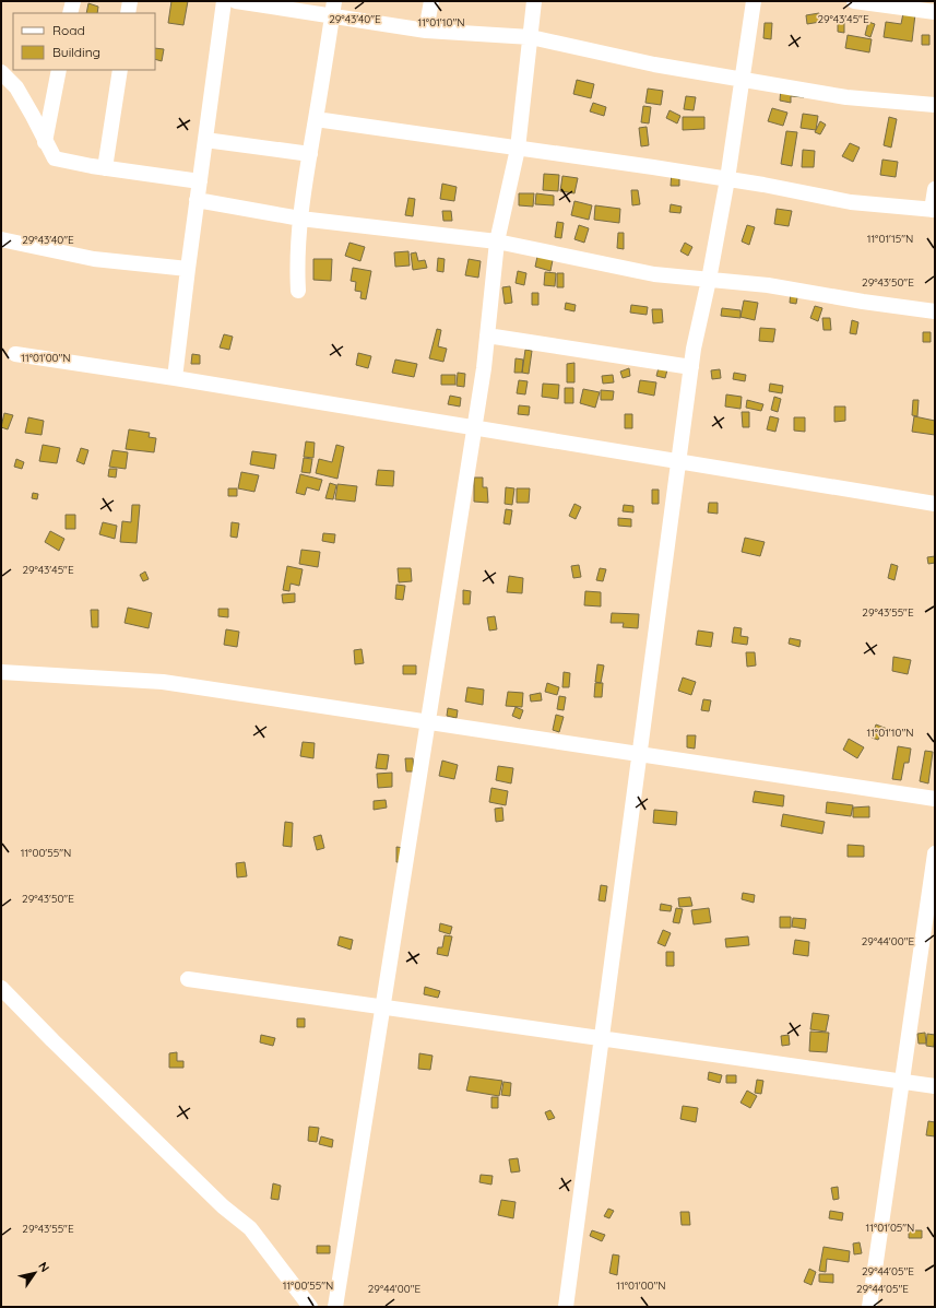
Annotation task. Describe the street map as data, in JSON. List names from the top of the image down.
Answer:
{
  "legend": ["Road", "Building"],
  "north": "top right",
  "coordinates": [
    "29°43'40\"E",
    "29°43'45\"E",
    "11°01'10\"N",
    "11°01'15\"N",
    "29°43'50\"E",
    "11°01'00\"N",
    "29°43'55\"E",
    "11°00'55\"N",
    "29°44'00\"E",
    "11°01'05\"N",
    "29°44'05\"E"
  ]
}
